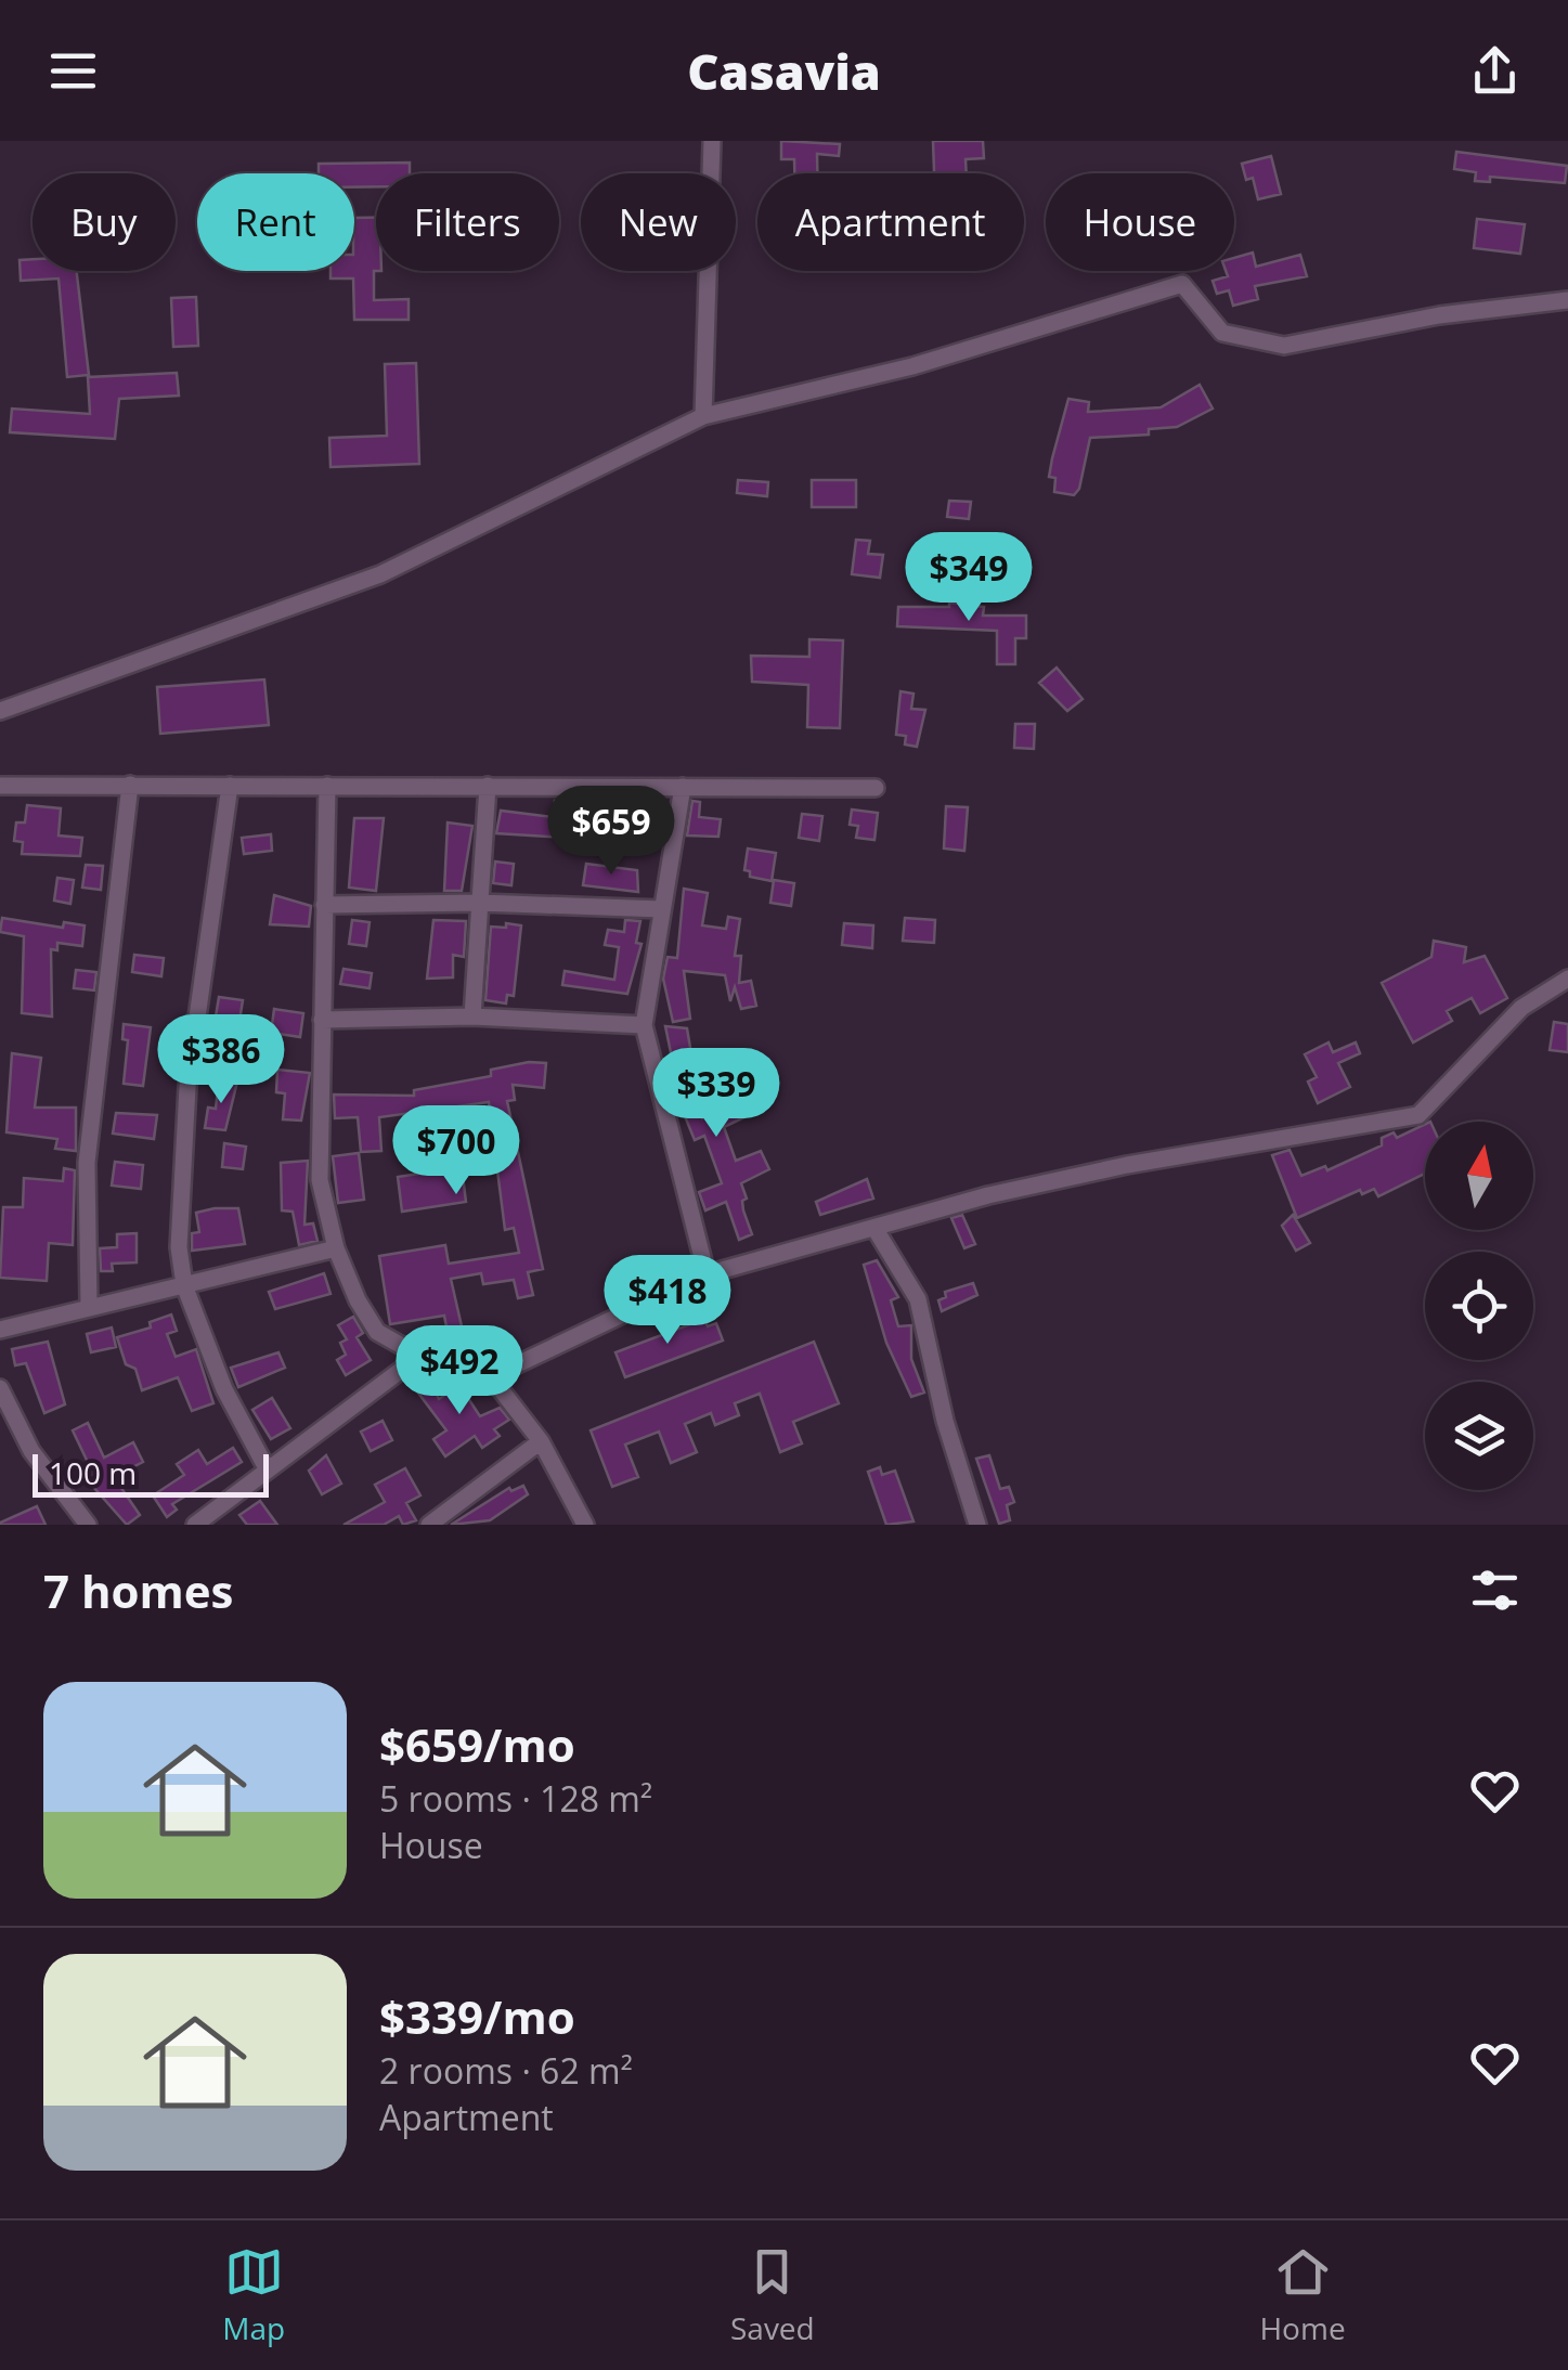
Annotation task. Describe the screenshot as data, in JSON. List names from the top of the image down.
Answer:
{
  "scale_bar": "100 m",
  "north": "top",
  "page": {
    "header": "Casavia",
    "chip": [
      "Buy",
      "Rent",
      "Filters",
      "New",
      "Apartment",
      "House"
    ],
    "price": [
      "$349",
      "$659",
      "$386",
      "$339",
      "$700",
      "$418",
      "$492"
    ],
    "scale": "100 m",
    "heading": "7 homes",
    "list": [
      {
        "name": "$659/mo",
        "note": "5 rooms · 128 m² · House"
      },
      {
        "name": "$339/mo",
        "note": "2 rooms · 62 m² · Apartment"
      }
    ],
    "tabs": ["Map", "Saved", "Home"]
  }
}
